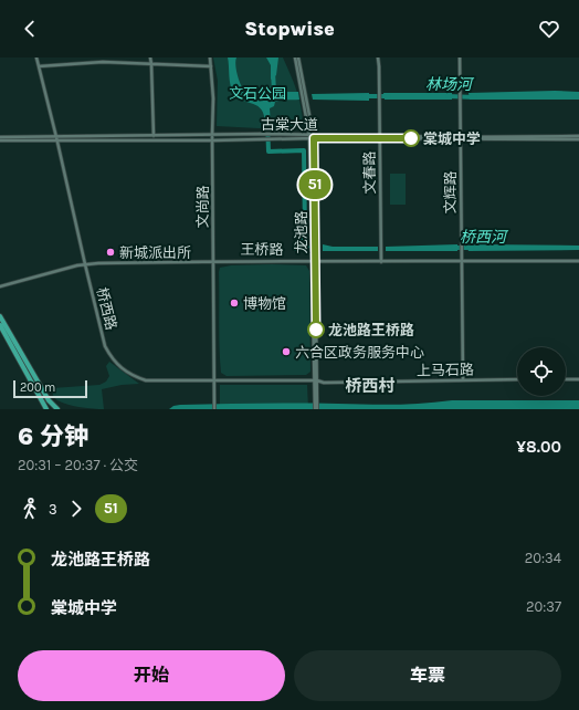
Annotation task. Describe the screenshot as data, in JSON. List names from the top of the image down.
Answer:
{
  "streets": {
    "street": [
      "古棠大道",
      "文春路",
      "文辉路",
      "文尚路",
      "龙池路",
      "王桥路",
      "桥西路",
      "上马石路"
    ]
  },
  "crossings": [
    ["古棠大道", "文春路"],
    ["古棠大道", "文辉路"],
    ["古棠大道", "文尚路"],
    ["古棠大道", "龙池路"],
    ["古棠大道", "桥西路"],
    ["文春路", "王桥路"],
    ["文辉路", "王桥路"],
    ["文辉路", "上马石路"],
    ["文尚路", "王桥路"],
    ["文尚路", "桥西路"],
    ["龙池路", "王桥路"],
    ["龙池路", "桥西路"],
    ["龙池路", "上马石路"],
    ["王桥路", "桥西路"],
    ["桥西路", "上马石路"]
  ],
  "districts": ["桥西村"],
  "water": ["林场河", "桥西河"],
  "parks": ["文石公园"],
  "places": [
    "棠城中学",
    "新城派出所",
    "博物馆",
    "龙池路王桥路",
    "六合区政务服务中心"
  ],
  "lines": ["bus line 51"],
  "scale_bar": "200 m",
  "page": {
    "header": "Stopwise",
    "on_map": "51",
    "scale": "200 m",
    "heading": ["6 分钟", "20:31 – 20:37 · 公交", "¥8.00"],
    "legs": ["3", "51"],
    "list": [
      {
        "name": "龙池路王桥路",
        "value": "20:34"
      },
      {
        "name": "棠城中学",
        "value": "20:37"
      }
    ],
    "buttons": ["开始", "车票"]
  }
}
